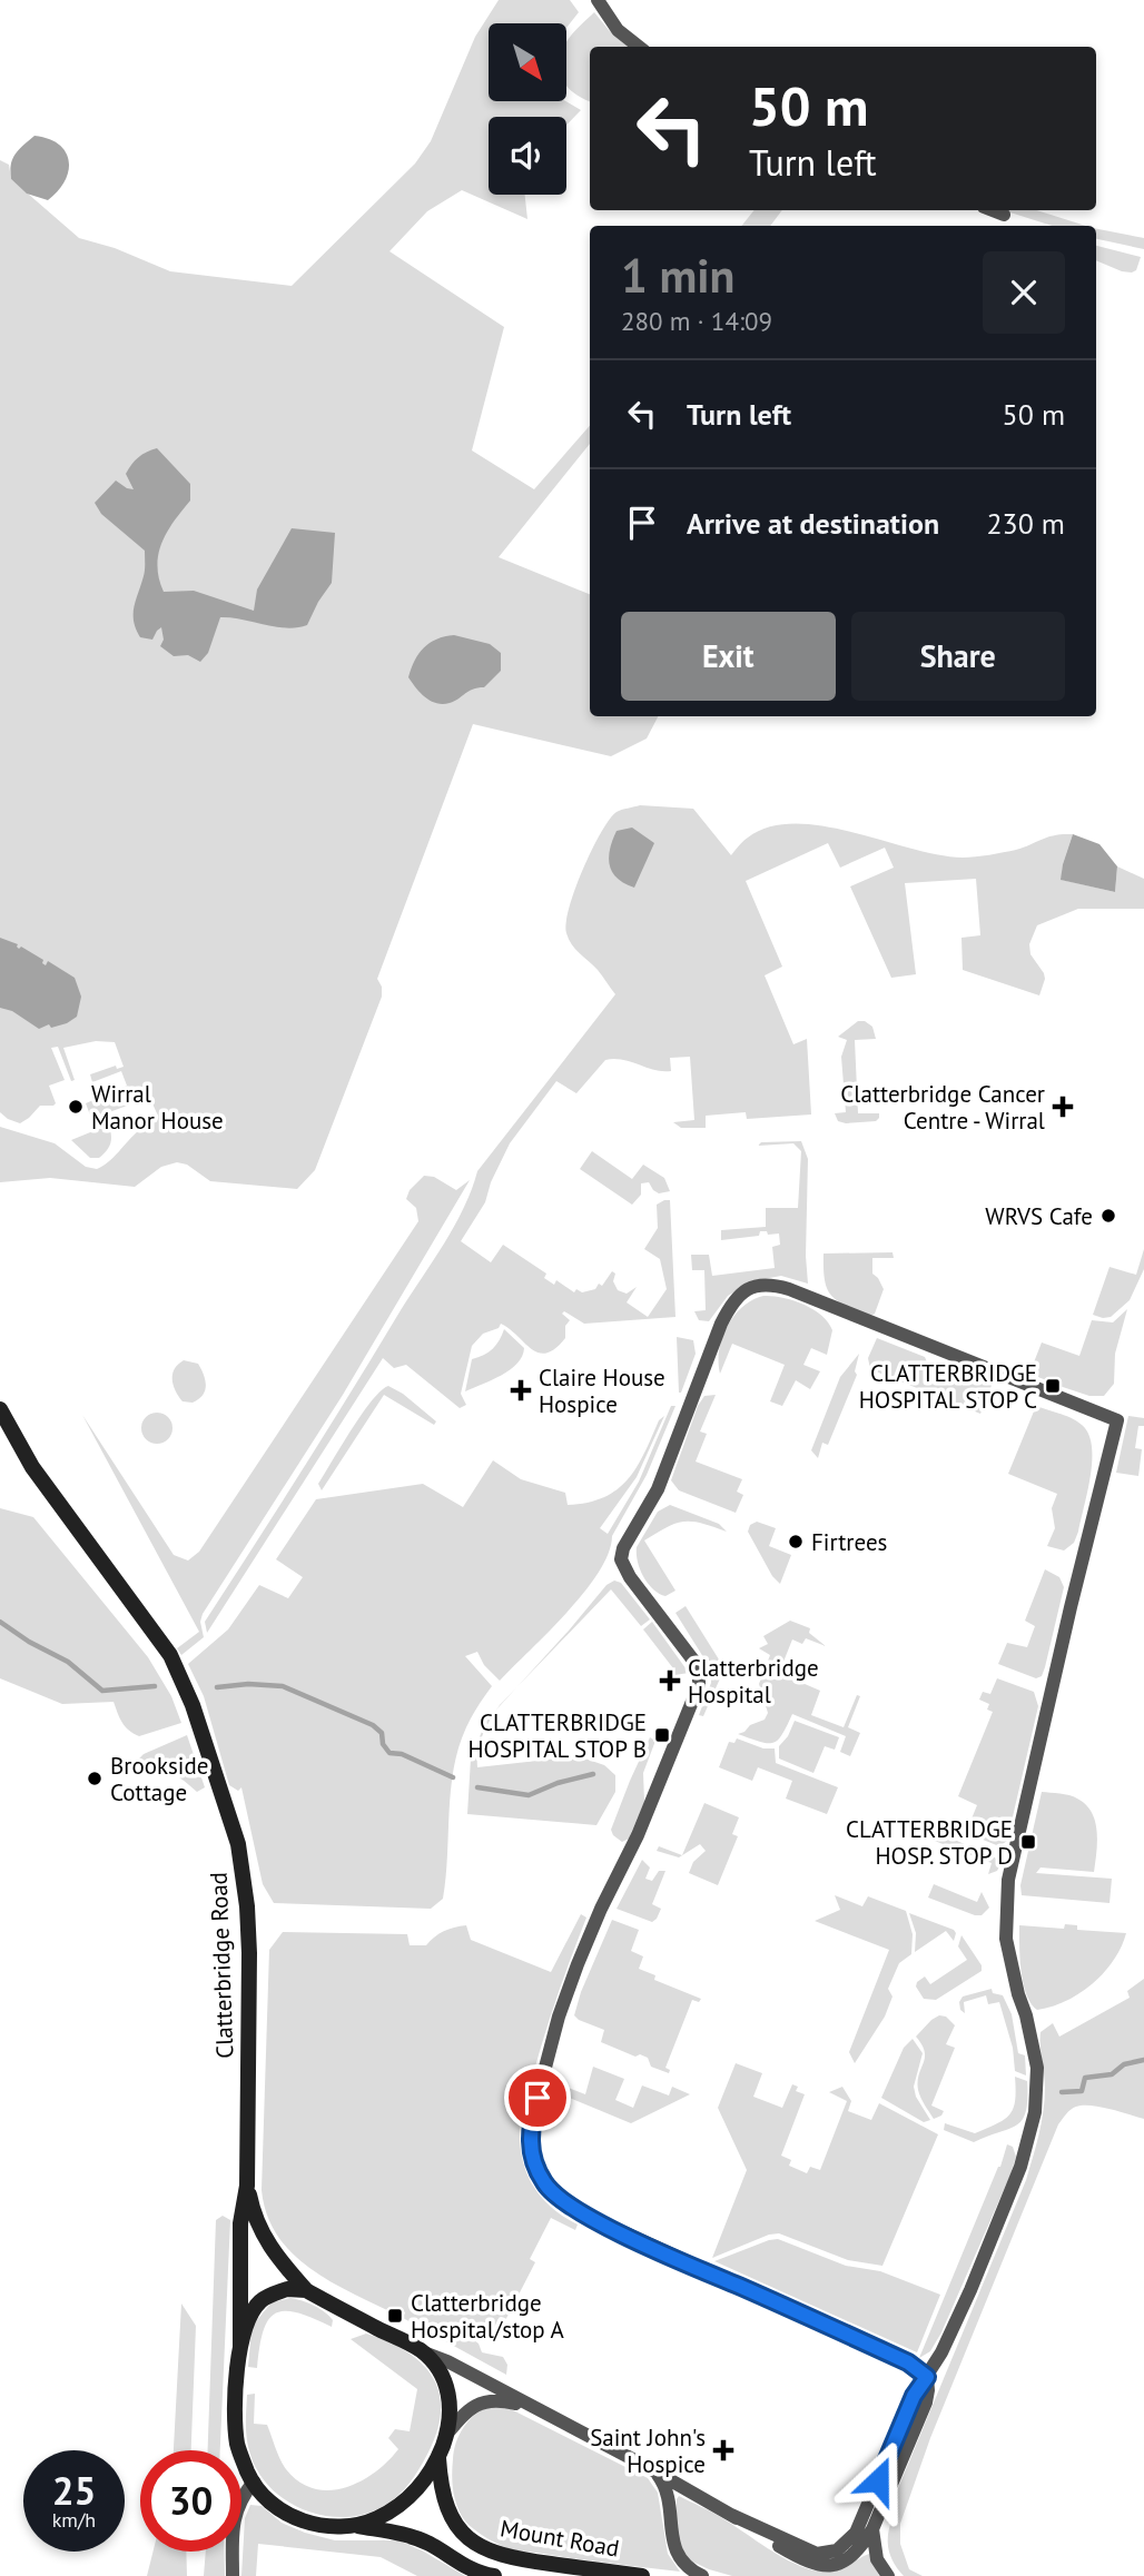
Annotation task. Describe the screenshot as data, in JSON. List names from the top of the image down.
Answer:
{
  "streets": {
    "main road": ["Clatterbridge Road", "Mount Road"]
  },
  "crossings": [
    ["Clatterbridge Road", "Mount Road"]
  ],
  "places": {
    "other": [
      "Wirral Manor House",
      "WRVS Cafe",
      "Firtrees",
      "Brookside Cottage"
    ],
    "health": [
      "Clatterbridge Cancer Centre - Wirral",
      "Claire House Hospice",
      "Clatterbridge Hospital",
      "Saint John's Hospice"
    ],
    "transit": [
      "CLATTERBRIDGE HOSPITAL STOP C",
      "CLATTERBRIDGE HOSPITAL STOP B",
      "CLATTERBRIDGE HOSP. STOP D",
      "Clatterbridge Hospital/stop A"
    ]
  },
  "north": "bottom right",
  "page": {
    "turn": ["50 m", "Turn left"],
    "heading": ["1 min", "280 m · 14:09"],
    "list": [
      {
        "name": "Turn left",
        "value": "50 m"
      },
      {
        "name": "Arrive at destination",
        "value": "230 m"
      }
    ],
    "buttons": ["Exit", "Share"],
    "speed": "25 km/h",
    "limit": "30"
  }
}
